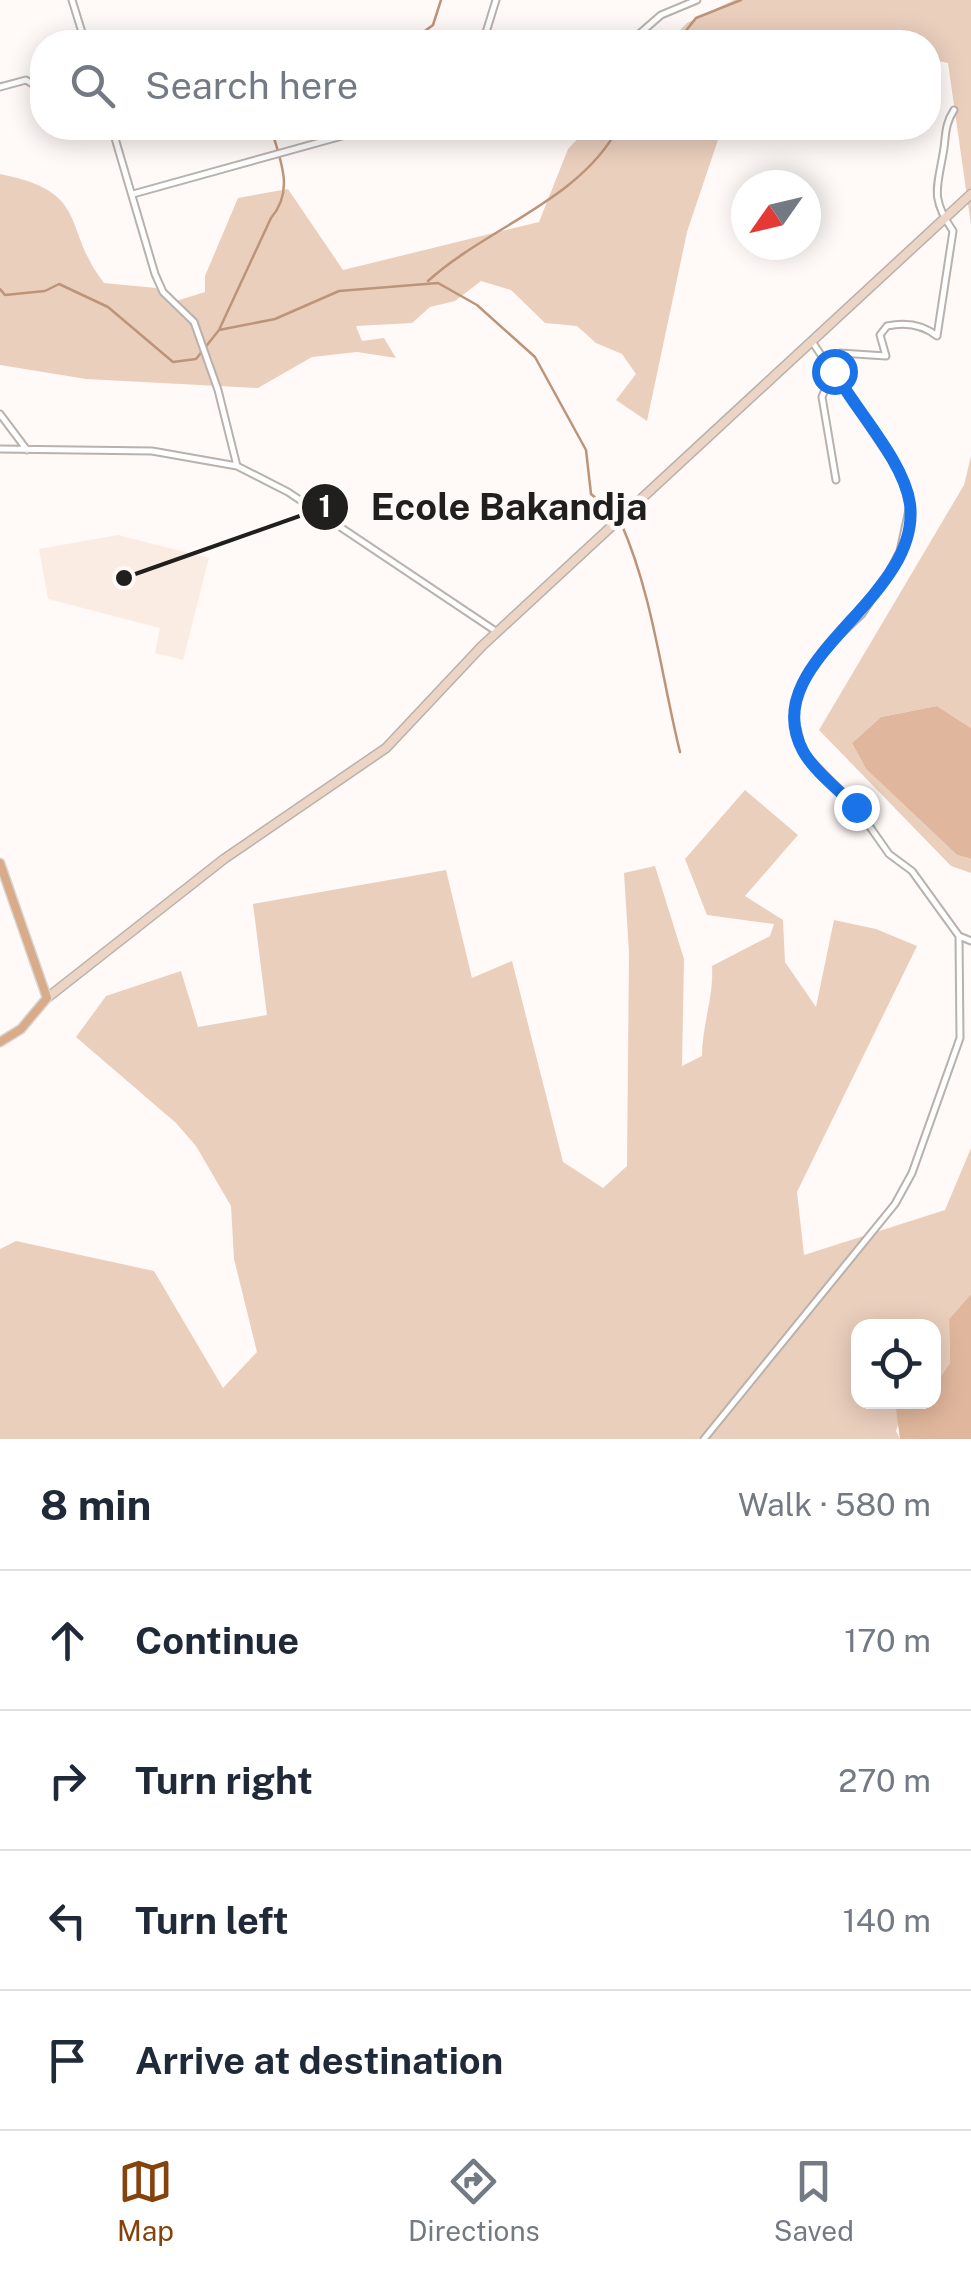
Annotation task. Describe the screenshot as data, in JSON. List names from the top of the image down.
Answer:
{
  "places": ["Ecole Bakandja"],
  "north": "bottom left",
  "page": {
    "search": "Search here",
    "heading": ["8 min", "Walk · 580 m"],
    "list": [
      ["Continue", "170 m"],
      ["Turn right", "270 m"],
      ["Turn left", "140 m"],
      "Arrive at destination"
    ],
    "nav": ["Map", "Directions", "Saved"]
  }
}
